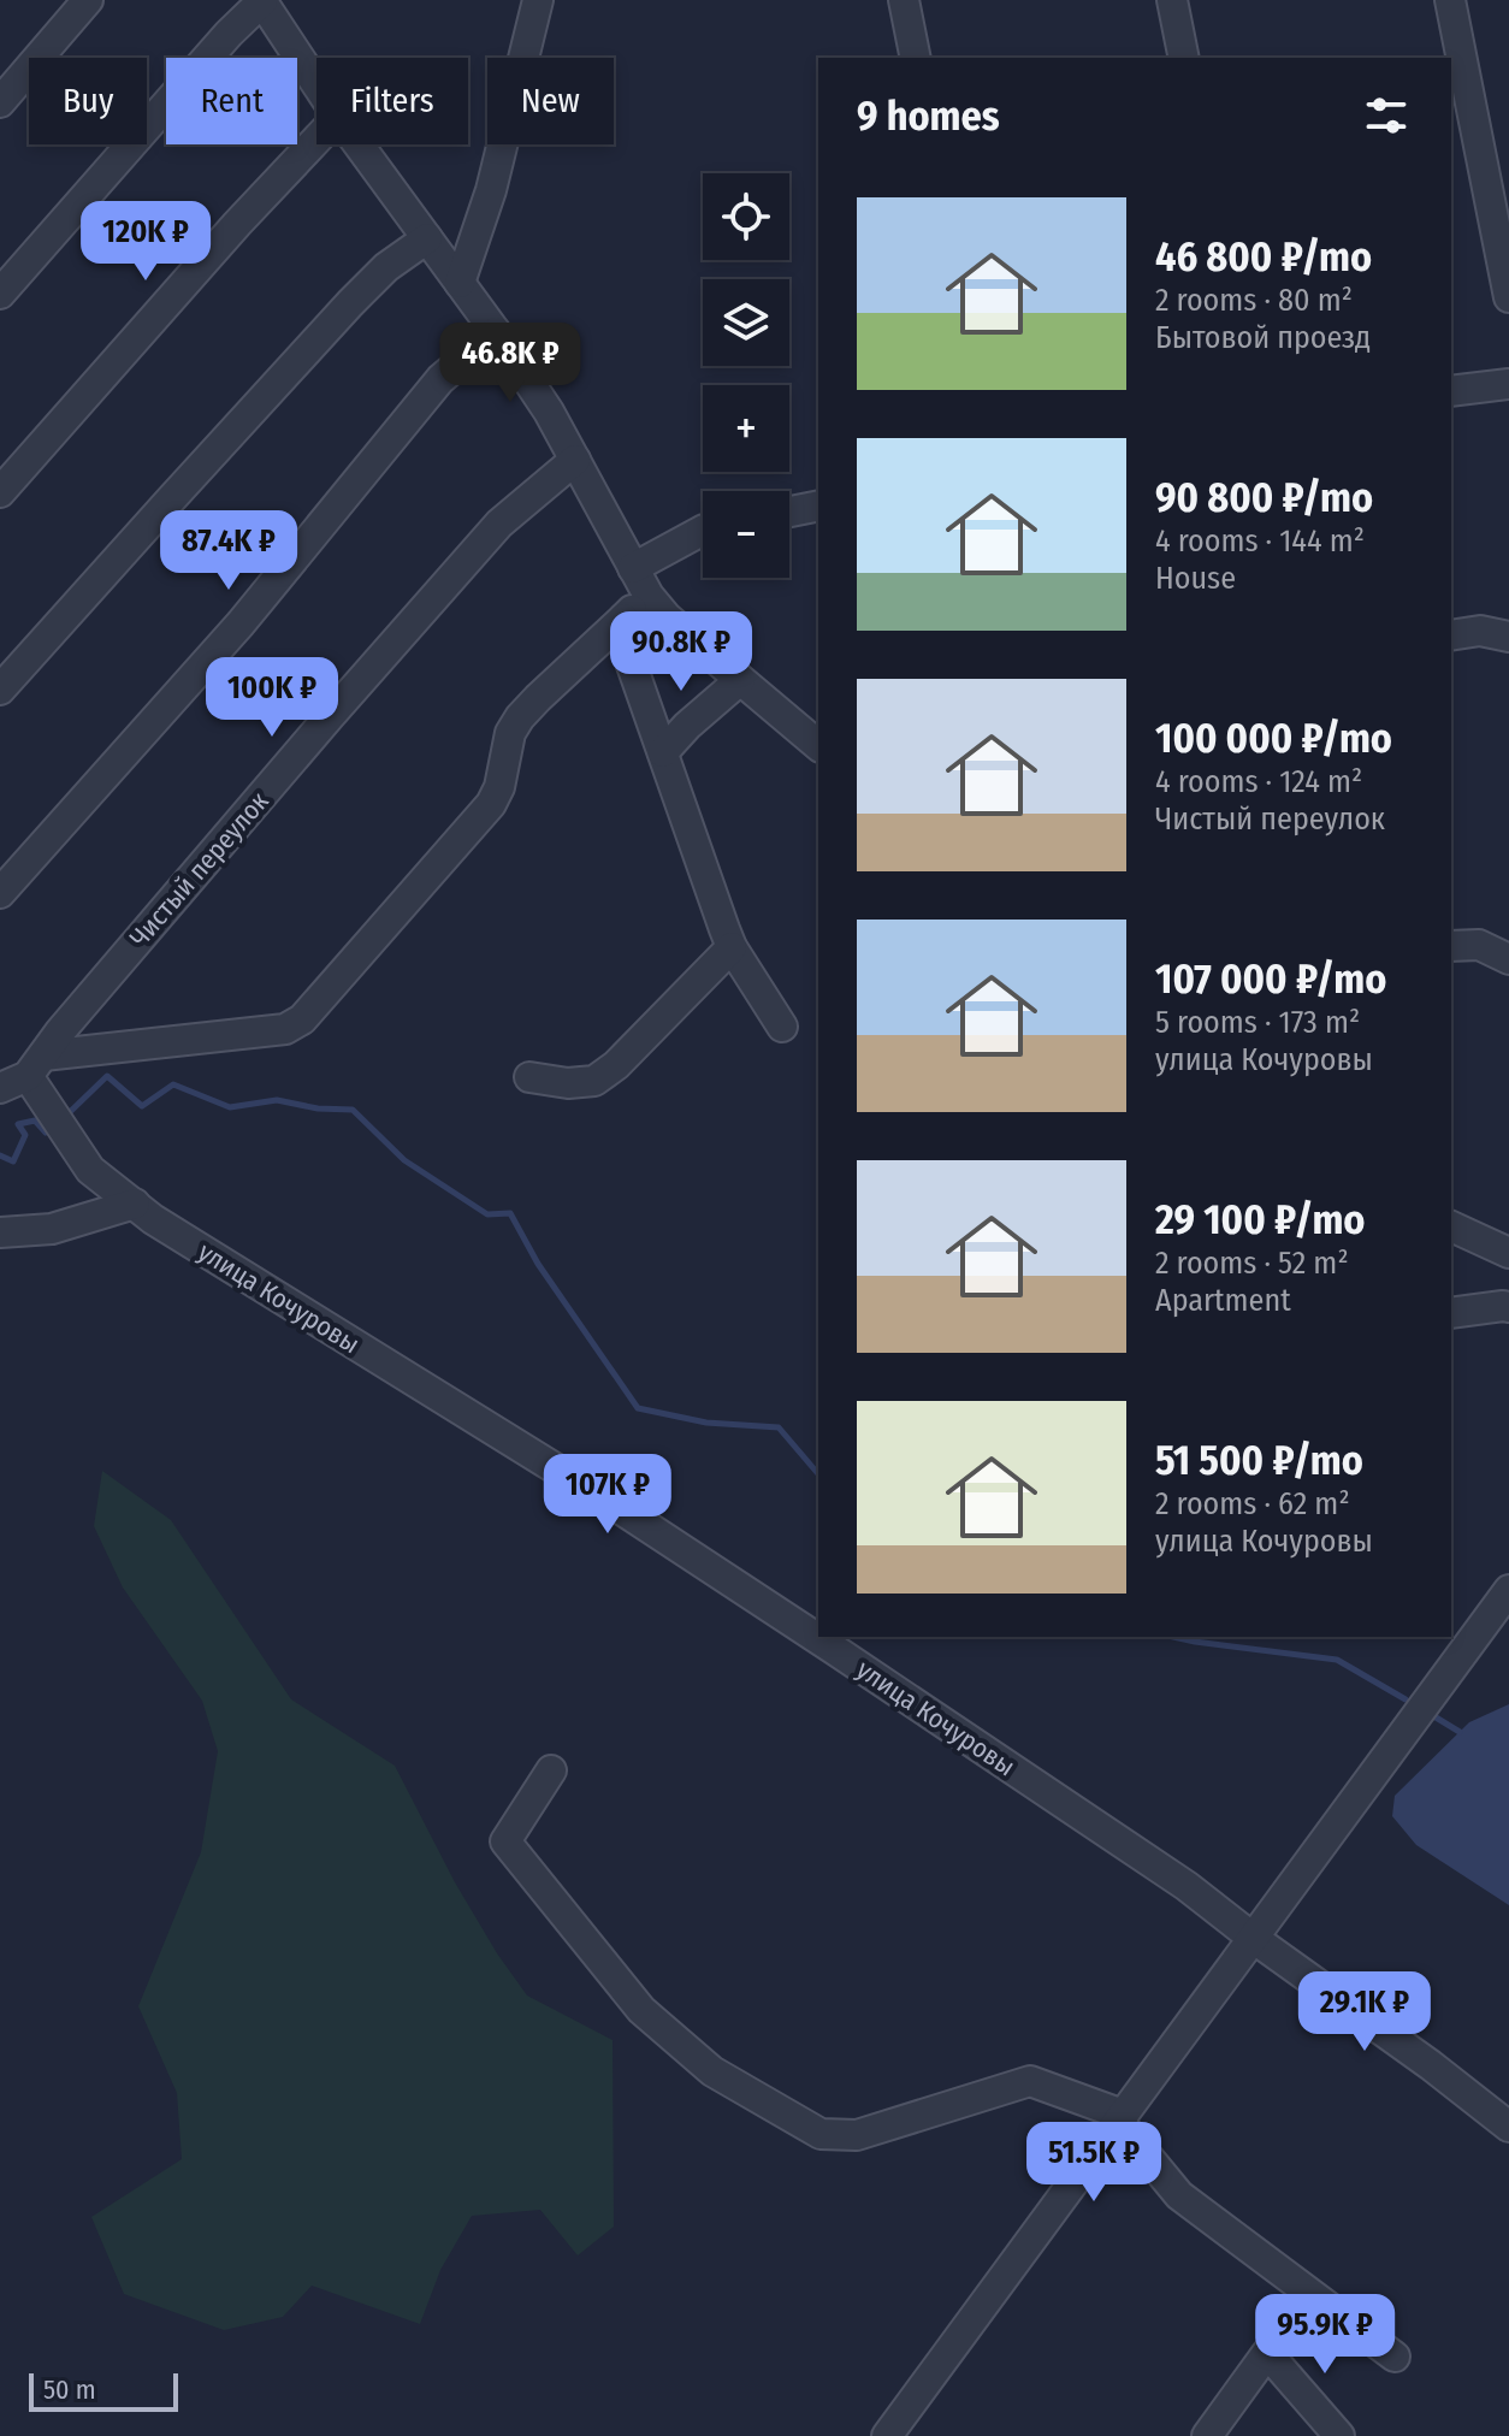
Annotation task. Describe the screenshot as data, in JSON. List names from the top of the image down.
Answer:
{
  "streets": {
    "street": ["Чистый переулок", "улица Кочуровы"]
  },
  "crossings": [
    ["Чистый переулок", "улица Кочуровы"]
  ],
  "scale_bar": "50 m",
  "page": {
    "chip": [
      "Buy",
      "Rent",
      "Filters",
      "New"
    ],
    "heading": "9 homes",
    "map_buttons": ["+", "−"],
    "list": [
      {
        "name": "46 800 ₽/mo",
        "note": "2 rooms · 80 m² · Бытовой проезд"
      },
      {
        "name": "90 800 ₽/mo",
        "note": "4 rooms · 144 m² · House"
      },
      {
        "name": "100 000 ₽/mo",
        "note": "4 rooms · 124 m² · Чистый переулок"
      },
      {
        "name": "107 000 ₽/mo",
        "note": "5 rooms · 173 m² · улица Кочуровы"
      },
      {
        "name": "29 100 ₽/mo",
        "note": "2 rooms · 52 m² · Apartment"
      },
      {
        "name": "51 500 ₽/mo",
        "note": "2 rooms · 62 m² · улица Кочуровы"
      }
    ],
    "price": [
      "120K ₽",
      "46.8K ₽",
      "87.4K ₽",
      "90.8K ₽",
      "100K ₽",
      "107K ₽",
      "29.1K ₽",
      "51.5K ₽",
      "95.9K ₽"
    ],
    "scale": "50 m"
  }
}
